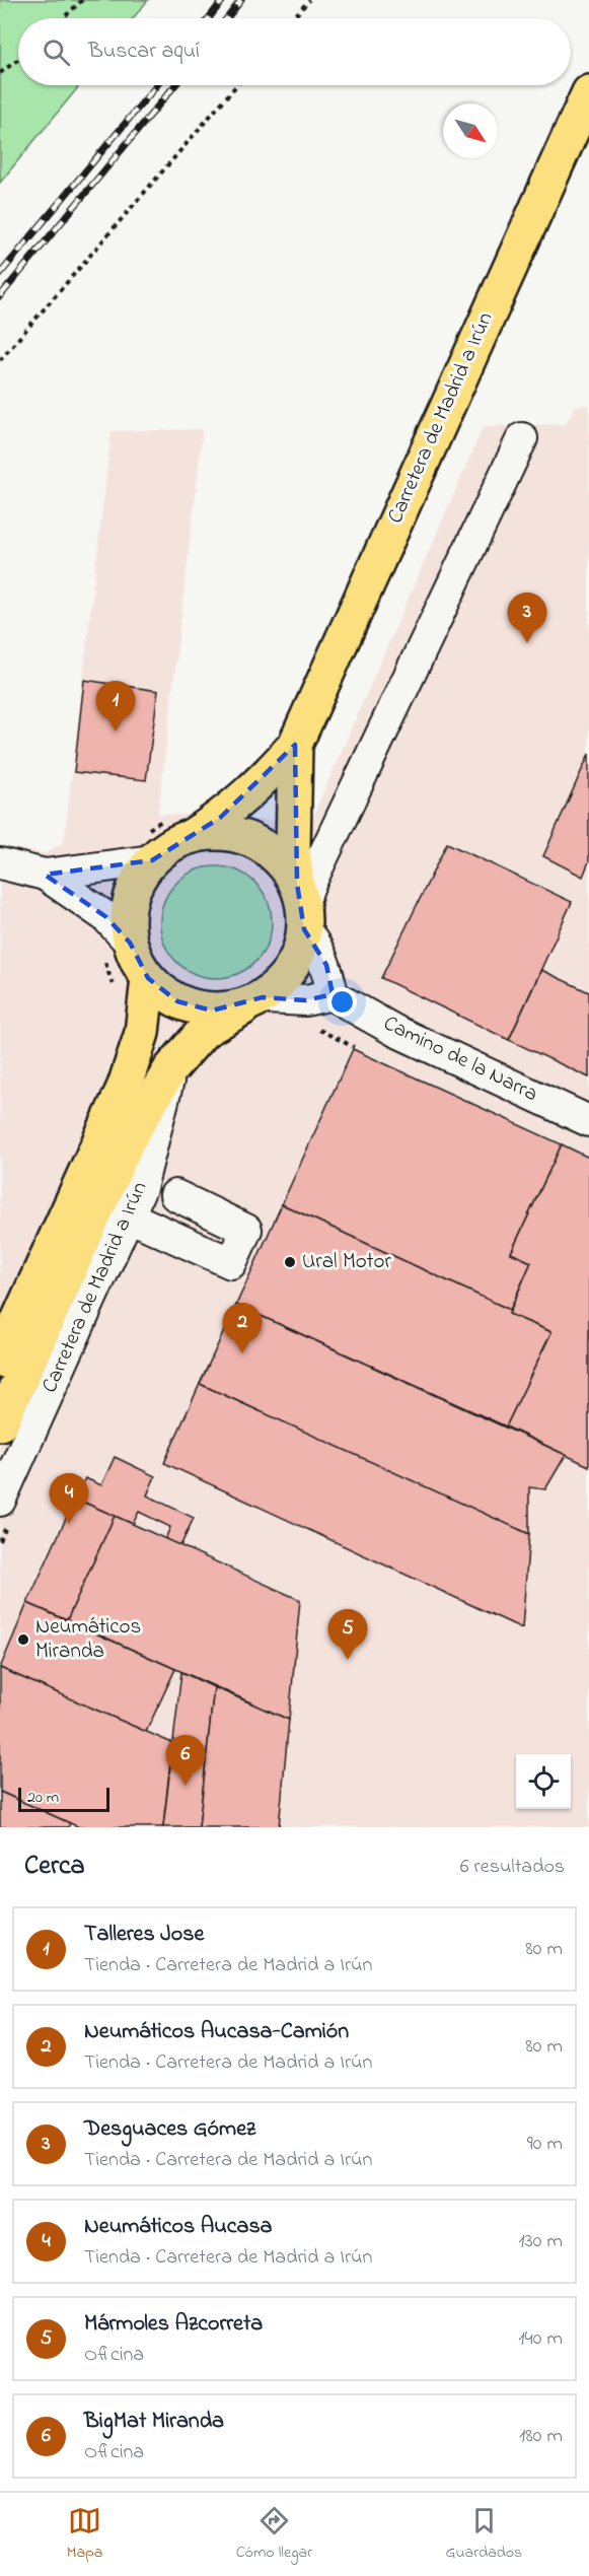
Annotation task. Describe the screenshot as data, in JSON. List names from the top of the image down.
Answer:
{
  "streets": {
    "highway": ["Carretera de Madrid a Irún"],
    "street": ["Camino de la Narra"]
  },
  "places": ["Ural Motor", "Neumáticos Miranda"],
  "scale_bar": "20 m",
  "north": "bottom right",
  "page": {
    "search": "Buscar aquí",
    "pins": [
      "3",
      "1",
      "2",
      "4",
      "5",
      "6"
    ],
    "scale": "20 m",
    "heading": ["Cerca", "6 resultados"],
    "list": [
      {
        "mark": "1",
        "name": "Talleres Jose",
        "note": "Tienda · Carretera de Madrid a Irún",
        "value": "80 m"
      },
      {
        "mark": "2",
        "name": "Neumáticos Aucasa-Camión",
        "note": "Tienda · Carretera de Madrid a Irún",
        "value": "80 m"
      },
      {
        "mark": "3",
        "name": "Desguaces Gómez",
        "note": "Tienda · Carretera de Madrid a Irún",
        "value": "90 m"
      },
      {
        "mark": "4",
        "name": "Neumáticos Aucasa",
        "note": "Tienda · Carretera de Madrid a Irún",
        "value": "130 m"
      },
      {
        "mark": "5",
        "name": "Mármoles Azcorreta",
        "note": "Oficina",
        "value": "140 m"
      },
      {
        "mark": "6",
        "name": "BigMat Miranda",
        "note": "Oficina",
        "value": "180 m"
      }
    ],
    "nav": ["Mapa", "Cómo llegar", "Guardados"]
  }
}
